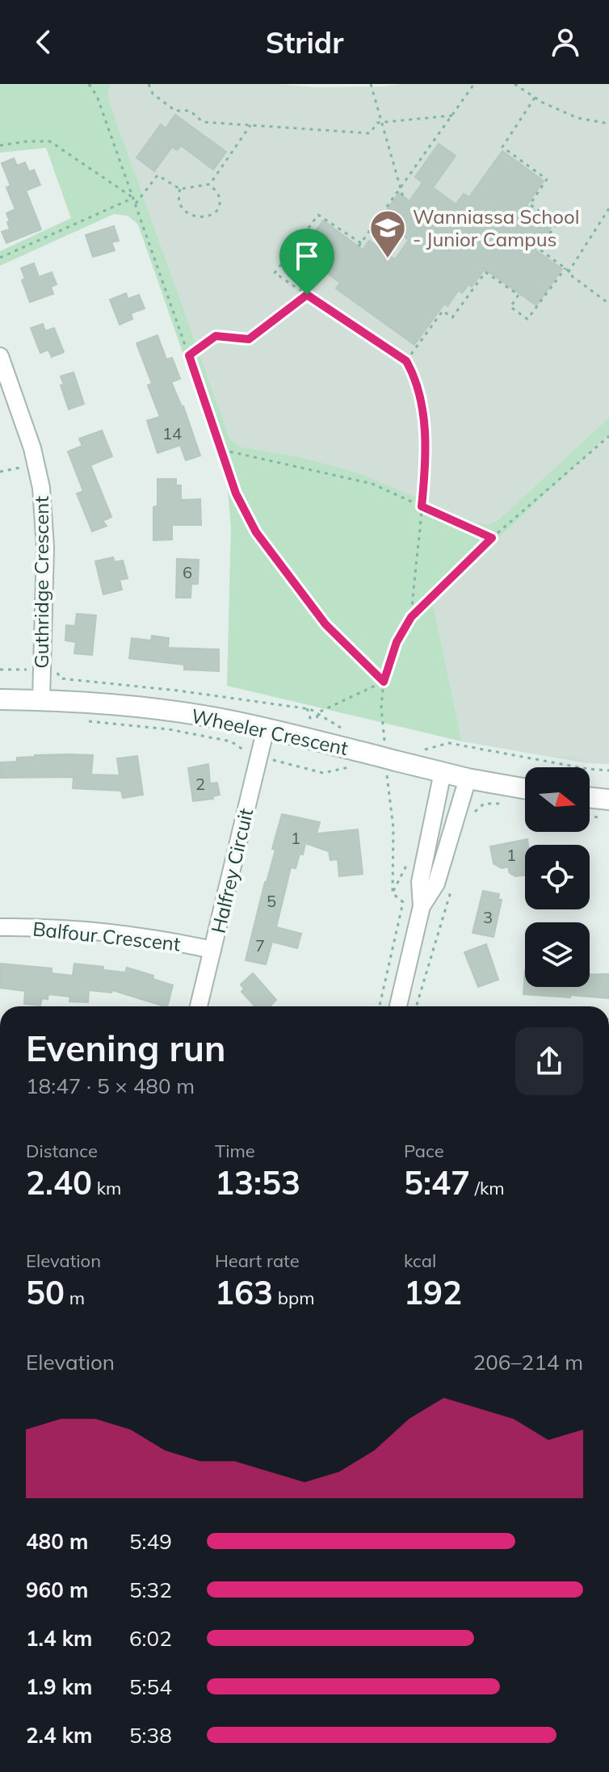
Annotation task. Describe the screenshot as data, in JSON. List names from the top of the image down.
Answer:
{
  "streets": {
    "street": [
      "Guthridge Crescent",
      "Wheeler Crescent",
      "Halfrey Circuit",
      "Balfour Crescent"
    ]
  },
  "crossings": [
    ["Guthridge Crescent", "Wheeler Crescent"],
    ["Wheeler Crescent", "Halfrey Circuit"],
    ["Halfrey Circuit", "Balfour Crescent"]
  ],
  "places": {
    "school or university": ["Wanniassa School - Junior Campus"]
  },
  "house_numbers": [
    "14",
    "6",
    "2",
    "1",
    "1",
    "5",
    "3",
    "7"
  ],
  "north": "right",
  "page": {
    "header": "Stridr",
    "heading": ["Evening run", "18:47 · 5 × 480 m"],
    "stats": [
      ["Distance", "2.40 km"],
      ["Time", "13:53"],
      ["Pace", "5:47 /km"],
      ["Elevation", "50 m"],
      ["Heart rate", "163 bpm"],
      ["kcal", "192"]
    ],
    "chart": ["Elevation", "206–214 m"],
    "list": [
      {
        "name": "480 m",
        "note": "5:49"
      },
      {
        "name": "960 m",
        "note": "5:32"
      },
      {
        "name": "1.4 km",
        "note": "6:02"
      },
      {
        "name": "1.9 km",
        "note": "5:54"
      },
      {
        "name": "2.4 km",
        "note": "5:38"
      }
    ]
  }
}
